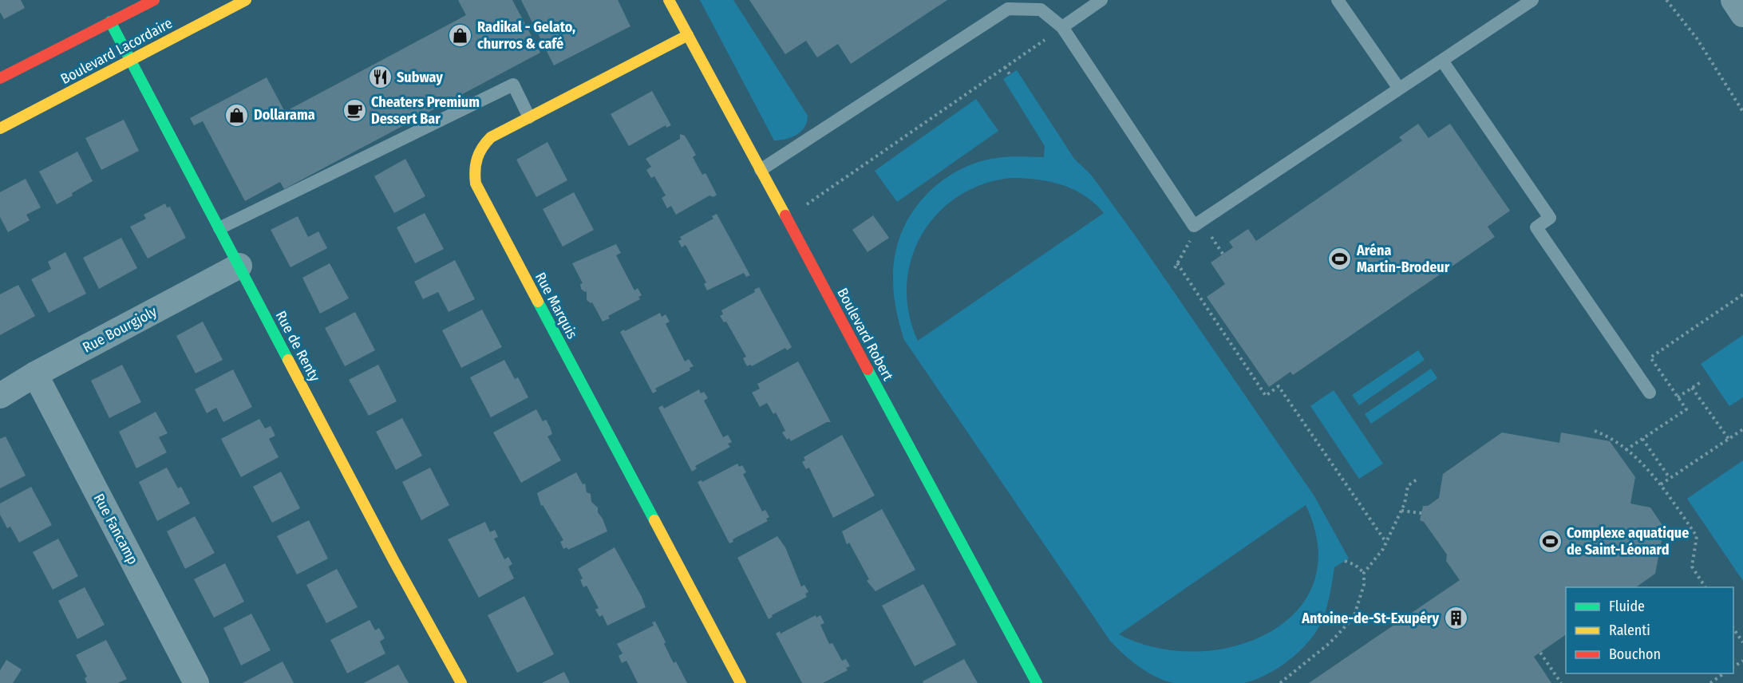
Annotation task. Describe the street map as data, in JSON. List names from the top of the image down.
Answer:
{
  "streets": {
    "street": [
      "Boulevard Lacordaire",
      "Rue Marquis",
      "Rue Bourgjoly",
      "Boulevard Robert",
      "Rue de Renty",
      "Rue Fancamp"
    ]
  },
  "crossings": [
    ["Boulevard Lacordaire", "Rue de Renty"],
    ["Rue Marquis", "Boulevard Robert"],
    ["Rue Bourgjoly", "Rue de Renty"],
    ["Rue Bourgjoly", "Rue Fancamp"]
  ],
  "places": {
    "shop": ["Radikal - Gelato, churros & café", "Dollarama"],
    "restaurant": ["Subway"],
    "cafe": ["Cheaters Premium Dessert Bar"],
    "sports": ["Aréna Martin-Brodeur", "Complexe aquatique de Saint-Léonard"],
    "building": ["Antoine-de-St-Exupéry"]
  },
  "legend": ["Fluide", "Ralenti", "Bouchon"]
}
